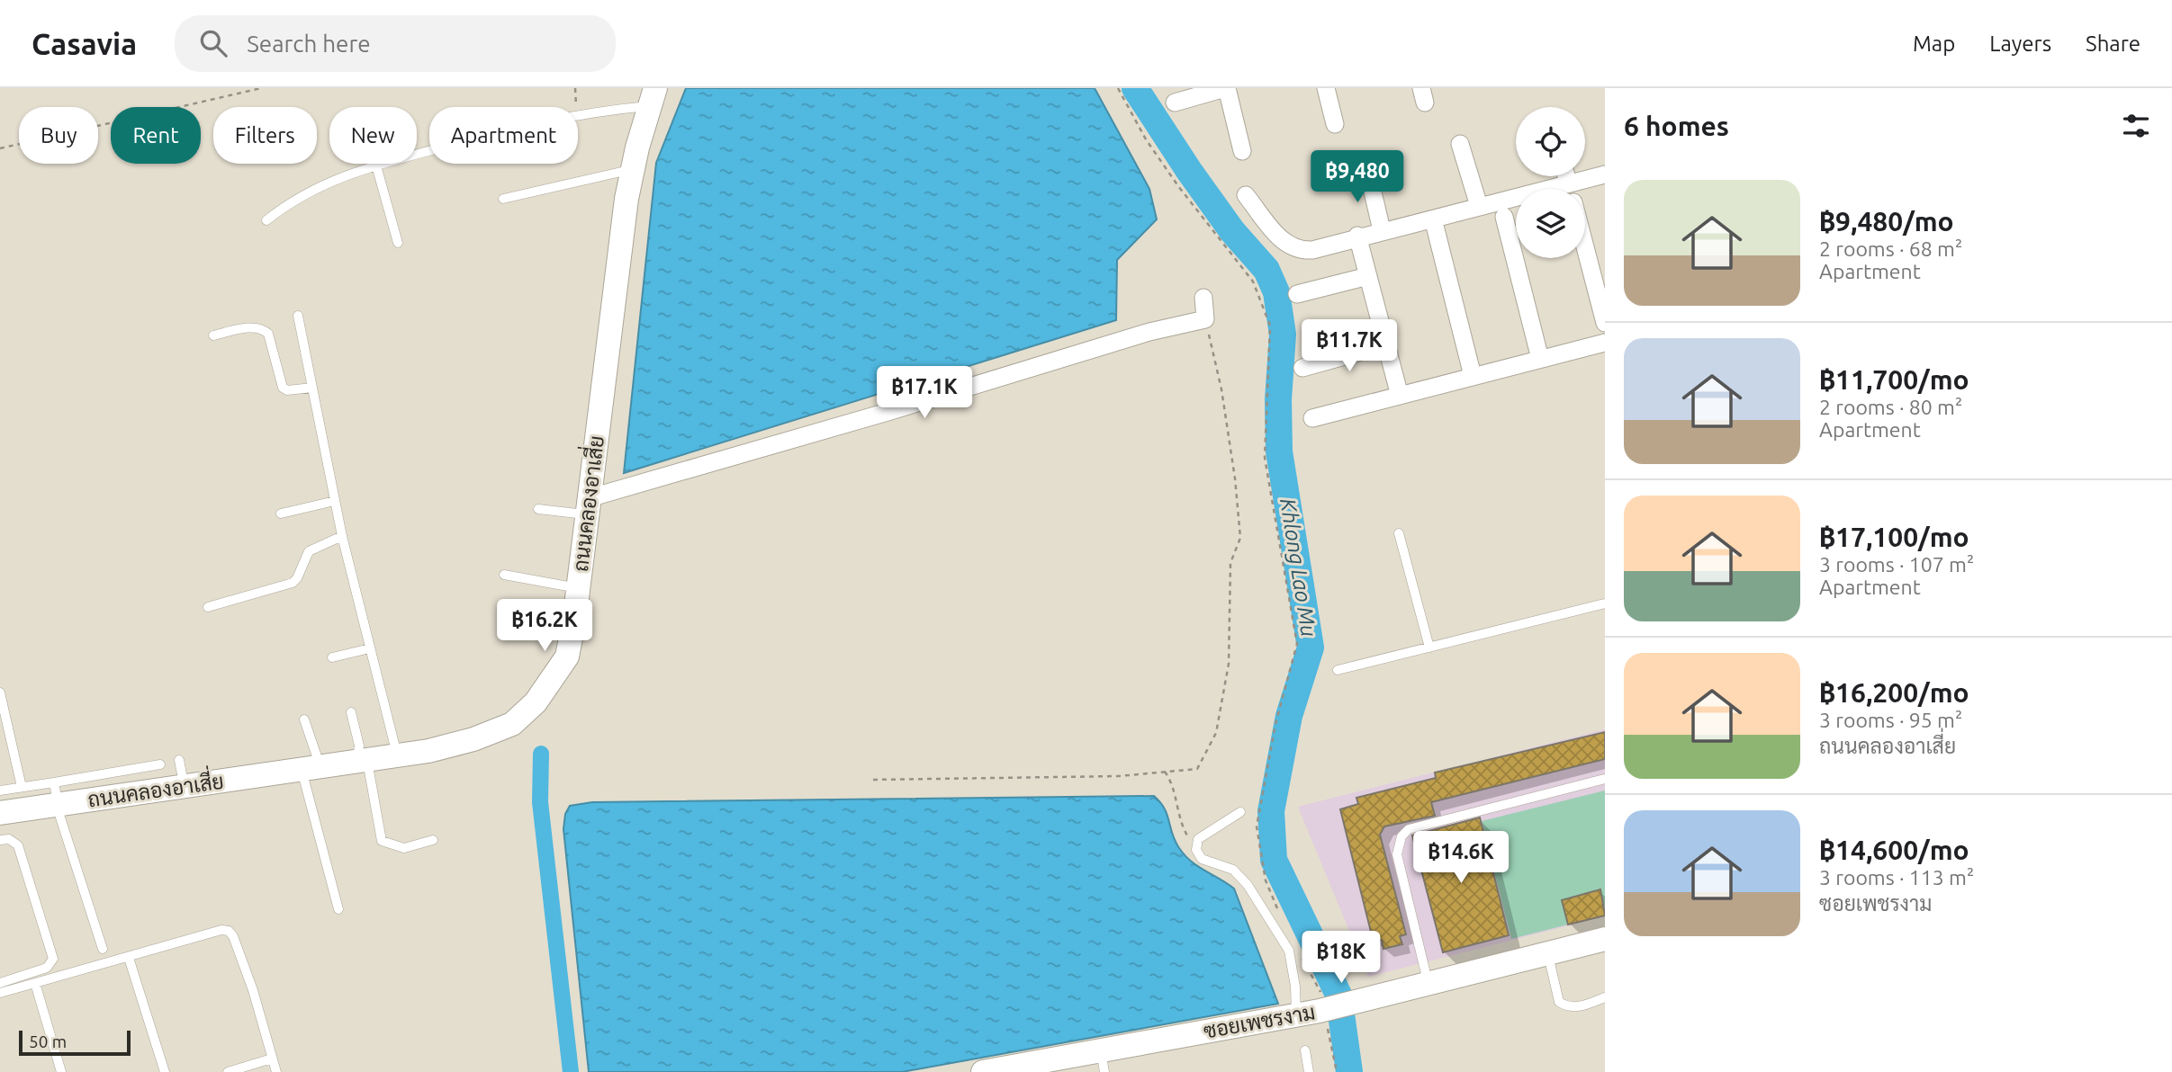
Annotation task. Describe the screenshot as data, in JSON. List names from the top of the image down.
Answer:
{
  "streets": {
    "street": ["ถนนคลองอาเสี่ย", "ซอยเพชรงาม"]
  },
  "water": ["Khlong Lao Mu"],
  "scale_bar": "50 m",
  "page": {
    "header": "Casavia",
    "search": "Search here",
    "nav": ["Map", "Layers", "Share"],
    "heading": "6 homes",
    "chip": [
      "Buy",
      "Rent",
      "Filters",
      "New",
      "Apartment"
    ],
    "price": [
      "฿9,480",
      "฿11.7K",
      "฿17.1K",
      "฿16.2K",
      "฿14.6K",
      "฿18K"
    ],
    "list": [
      {
        "name": "฿9,480/mo",
        "note": "2 rooms · 68 m² · Apartment"
      },
      {
        "name": "฿11,700/mo",
        "note": "2 rooms · 80 m² · Apartment"
      },
      {
        "name": "฿17,100/mo",
        "note": "3 rooms · 107 m² · Apartment"
      },
      {
        "name": "฿16,200/mo",
        "note": "3 rooms · 95 m² · ถนนคลองอาเสี่ย"
      },
      {
        "name": "฿14,600/mo",
        "note": "3 rooms · 113 m² · ซอยเพชรงาม"
      }
    ],
    "scale": "50 m"
  }
}
